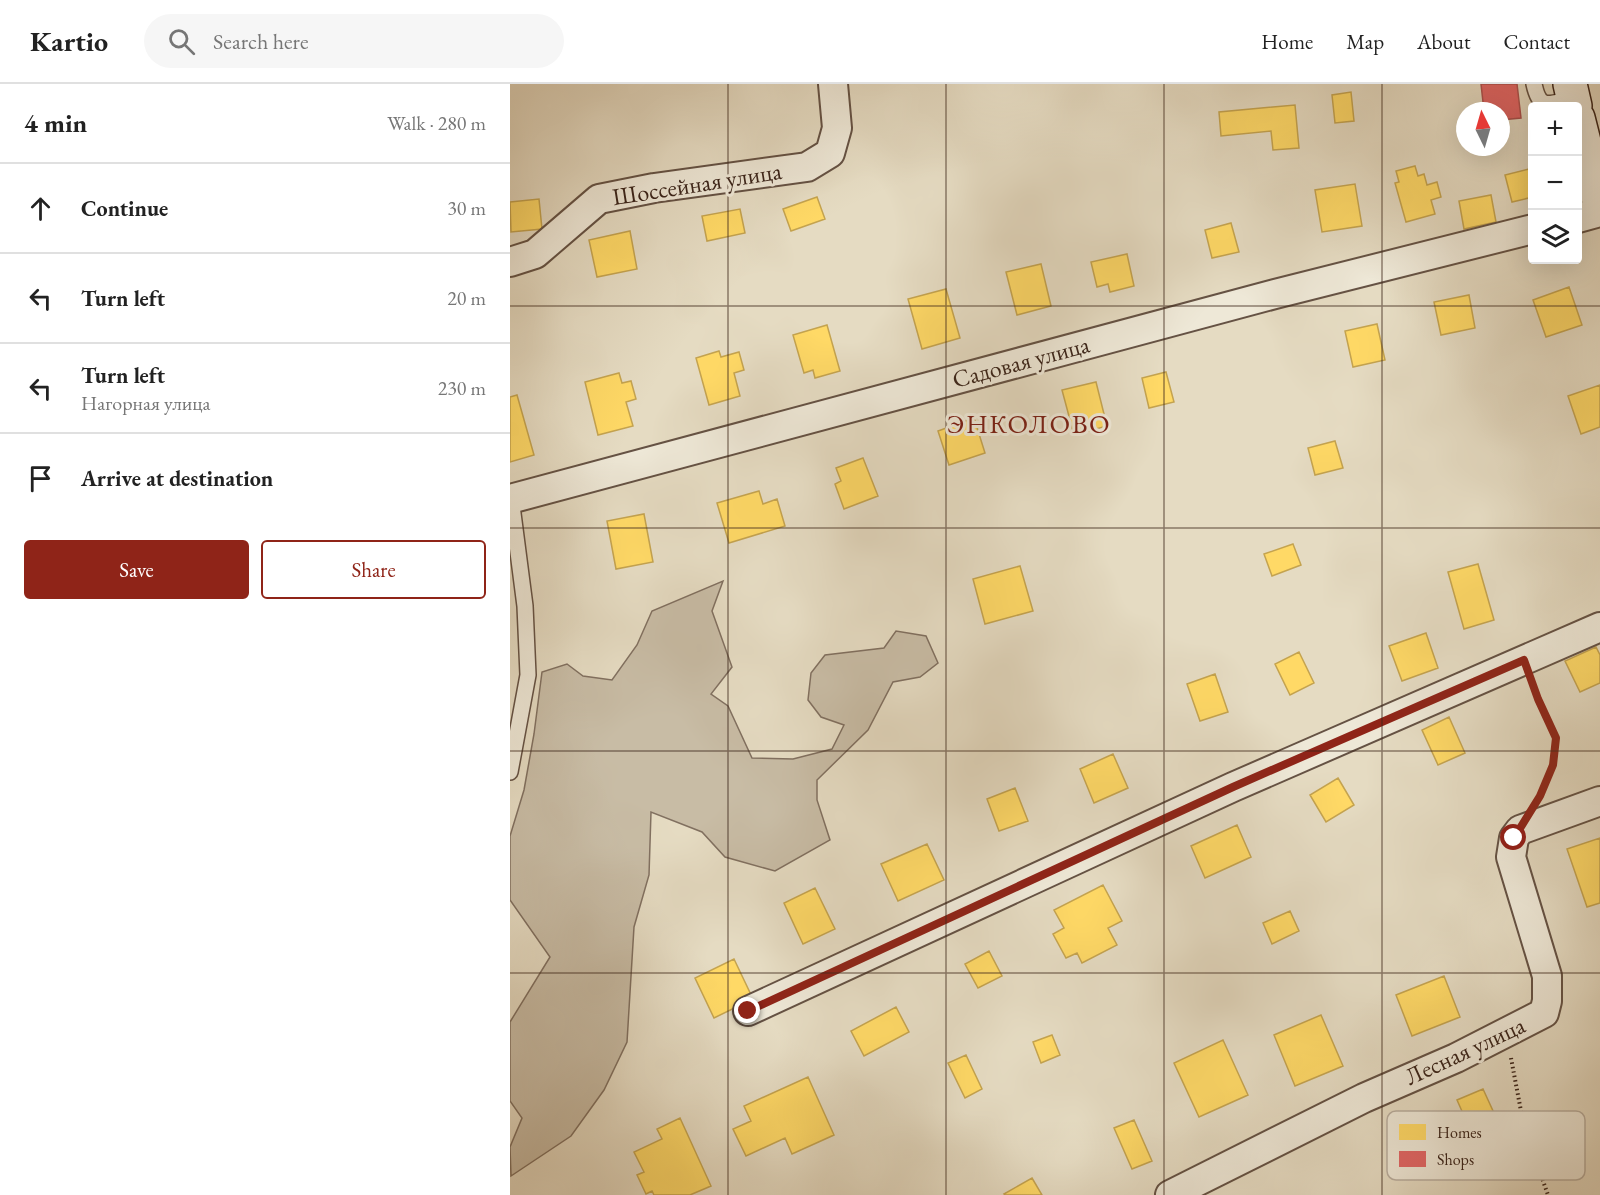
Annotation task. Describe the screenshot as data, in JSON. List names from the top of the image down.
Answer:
{
  "streets": {
    "street": ["Шоссейная улица", "Садовая улица", "Лесная улица"]
  },
  "districts": ["ЭНКОЛОВО"],
  "legend": ["Homes", "Shops"],
  "north": "top",
  "page": {
    "header": "Kartio",
    "search": "Search here",
    "nav": [
      "Home",
      "Map",
      "About",
      "Contact"
    ],
    "heading": ["4 min", "Walk · 280 m"],
    "map_buttons": ["+", "−"],
    "list": [
      ["Continue", "30 m"],
      ["Turn left", "20 m"],
      ["Turn left", "Нагорная улица", "230 m"],
      "Arrive at destination"
    ],
    "buttons": ["Save", "Share"]
  }
}
